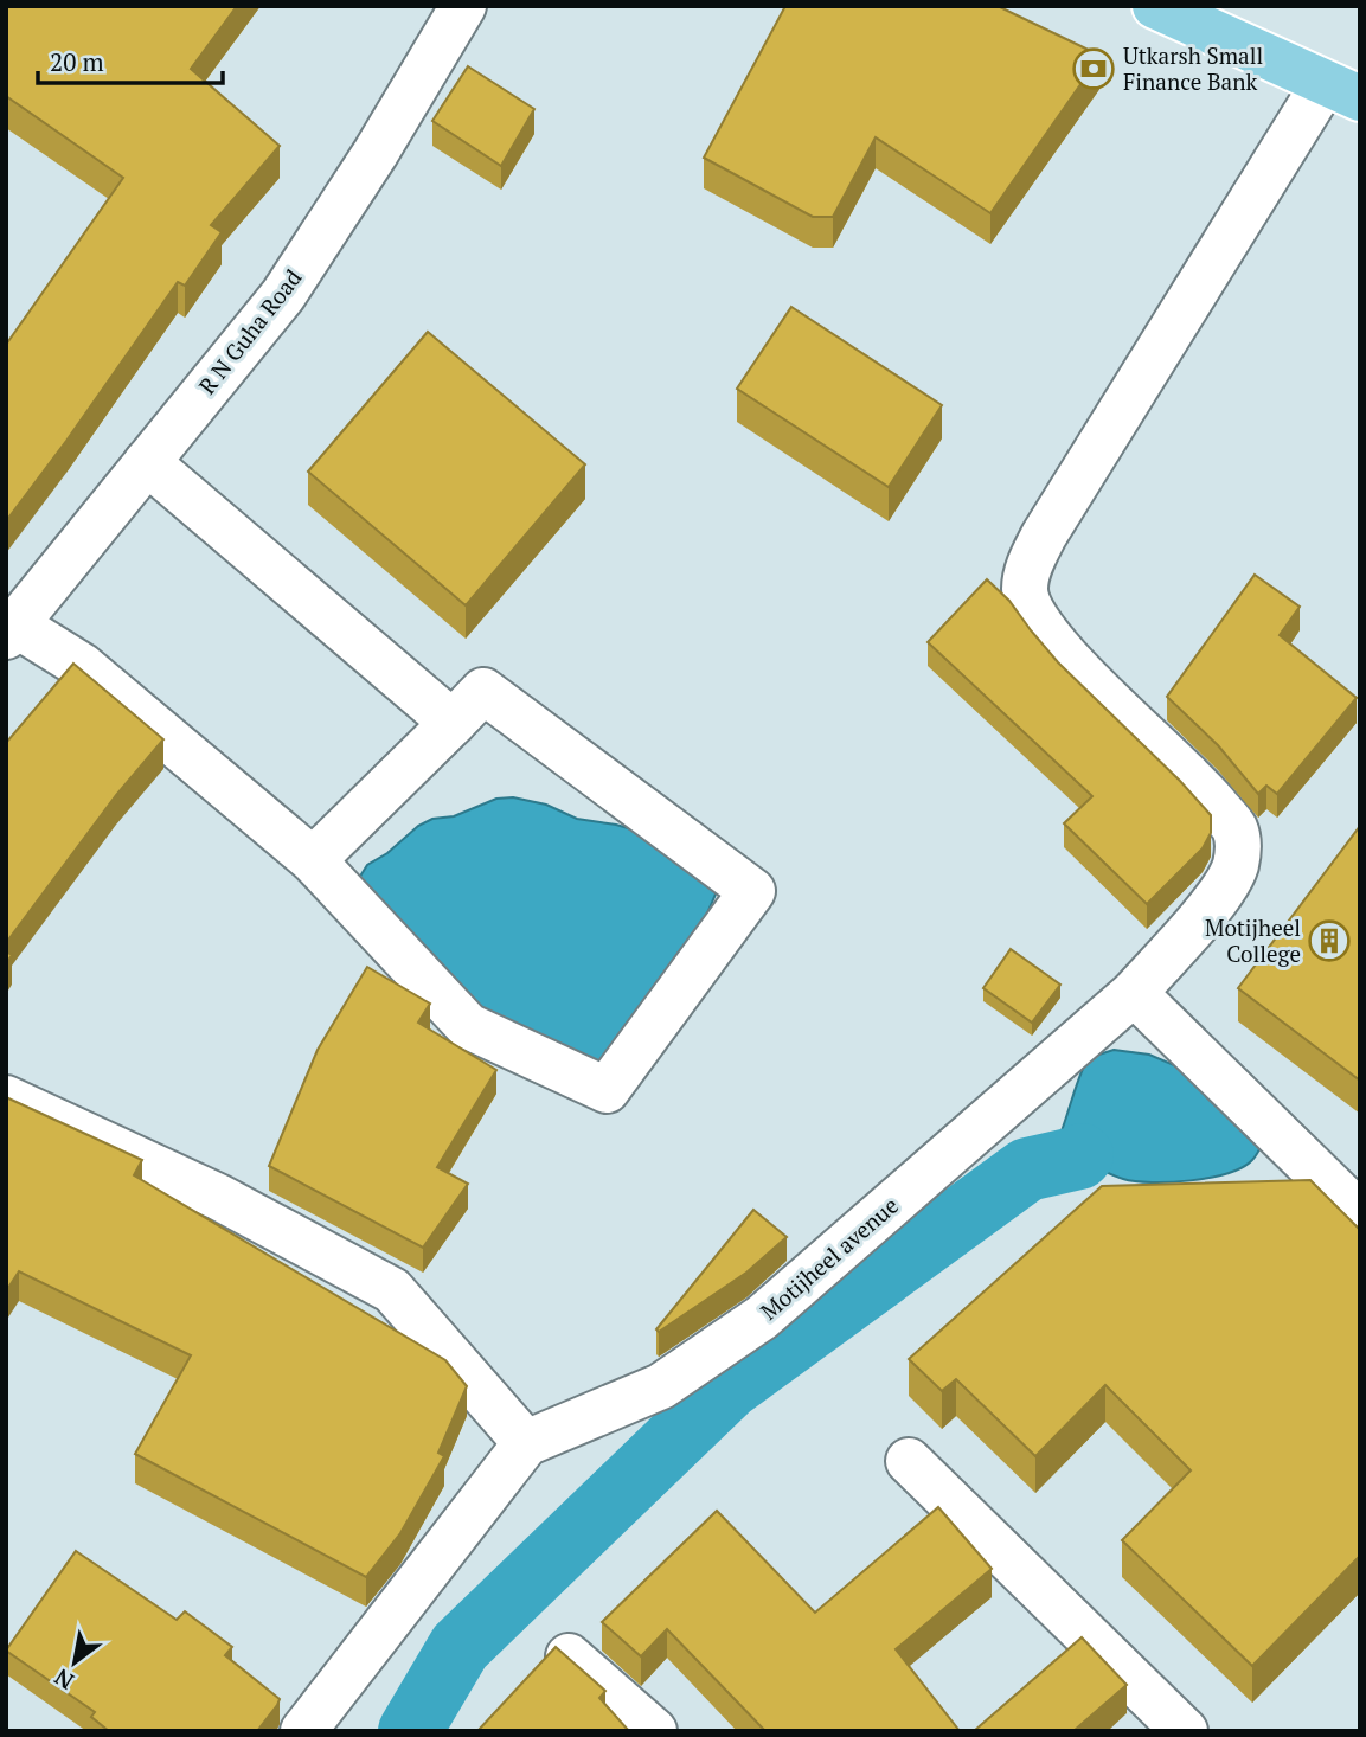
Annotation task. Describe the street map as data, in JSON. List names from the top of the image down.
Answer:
{
  "streets": {
    "street": ["R N Guha Road", "Motijheel avenue"]
  },
  "places": {
    "bank": ["Utkarsh Small Finance Bank"],
    "building": ["Motijheel College"]
  },
  "scale_bar": "20 m",
  "north": "bottom left"
}
